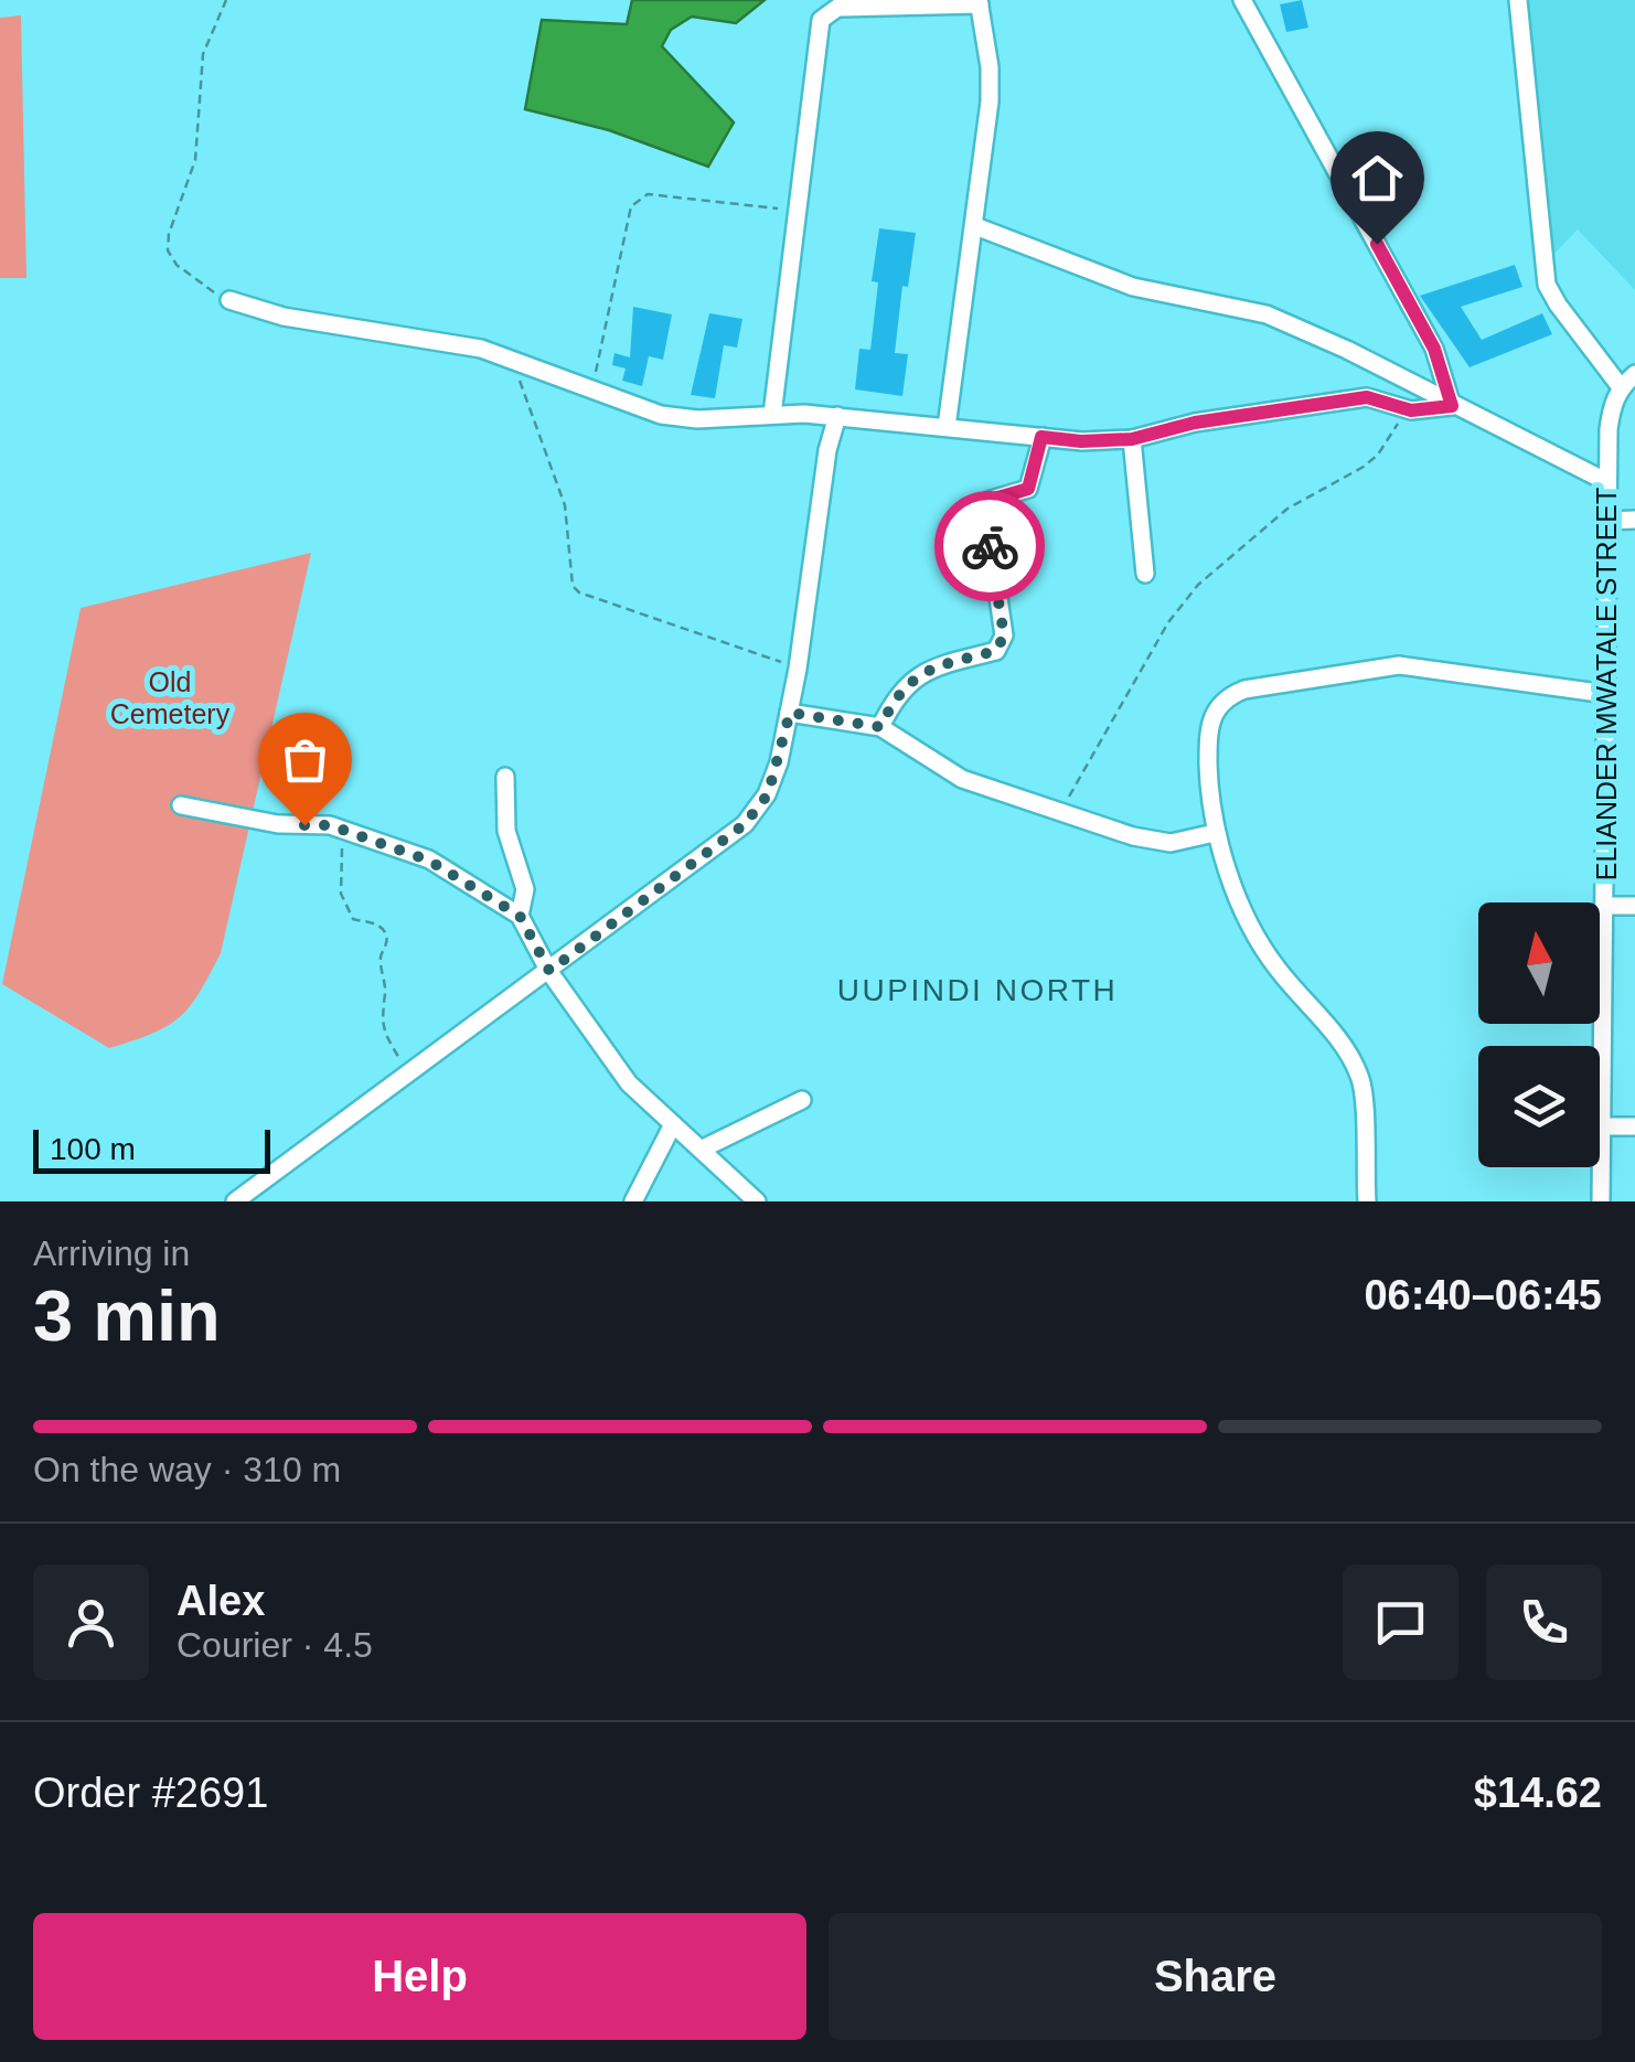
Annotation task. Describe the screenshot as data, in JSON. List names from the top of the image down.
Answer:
{
  "streets": {
    "street": ["ELIANDER MWATALE STREET"]
  },
  "districts": ["UUPINDI NORTH"],
  "parks": ["Old Cemetery"],
  "scale_bar": "100 m",
  "north": "top",
  "page": {
    "scale": "100 m",
    "heading": ["3 min", "Arriving in", "06:40–06:45"],
    "panel": [
      "Alex",
      "Courier · 4.5",
      "Order #2691",
      "$14.62"
    ],
    "bar": "On the way · 310 m",
    "buttons": ["Help", "Share"]
  }
}
